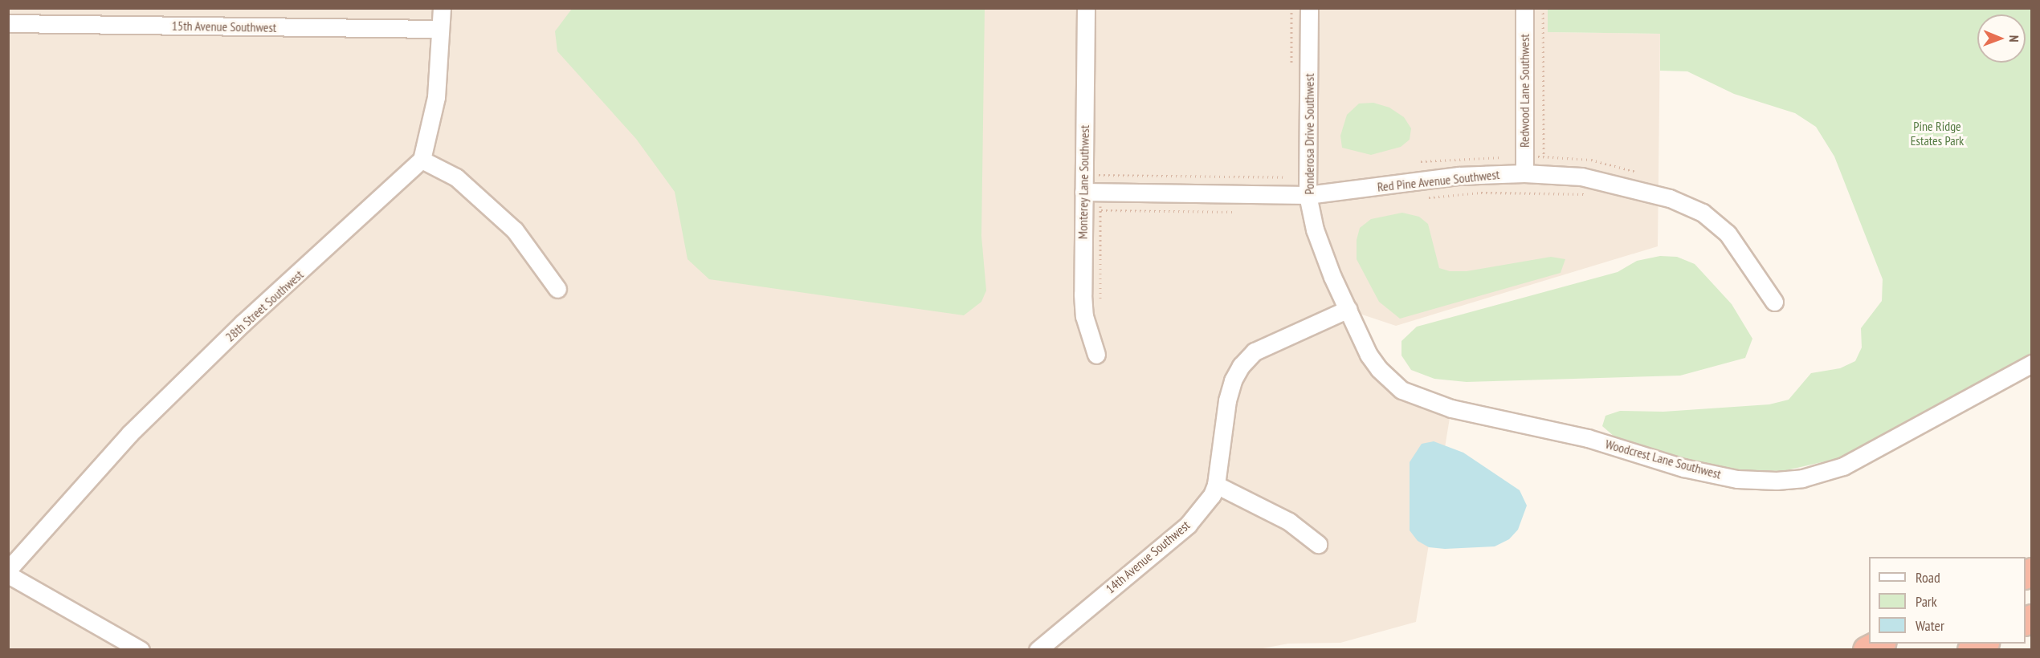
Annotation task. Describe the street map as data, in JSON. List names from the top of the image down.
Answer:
{
  "streets": {
    "street": [
      "15th Avenue Southwest",
      "Redwood Lane Southwest",
      "Ponderosa Drive Southwest",
      "Red Pine Avenue Southwest",
      "Monterey Lane Southwest",
      "28th Street Southwest",
      "Woodcrest Lane Southwest",
      "14th Avenue Southwest"
    ]
  },
  "crossings": [
    ["Redwood Lane Southwest", "Red Pine Avenue Southwest"],
    ["Ponderosa Drive Southwest", "Red Pine Avenue Southwest"],
    ["Ponderosa Drive Southwest", "Woodcrest Lane Southwest"],
    ["Ponderosa Drive Southwest", "14th Avenue Southwest"],
    ["Red Pine Avenue Southwest", "Monterey Lane Southwest"],
    ["Woodcrest Lane Southwest", "14th Avenue Southwest"]
  ],
  "parks": ["Pine Ridge Estates Park"],
  "legend": ["Road", "Park", "Water"],
  "north": "right"
}
